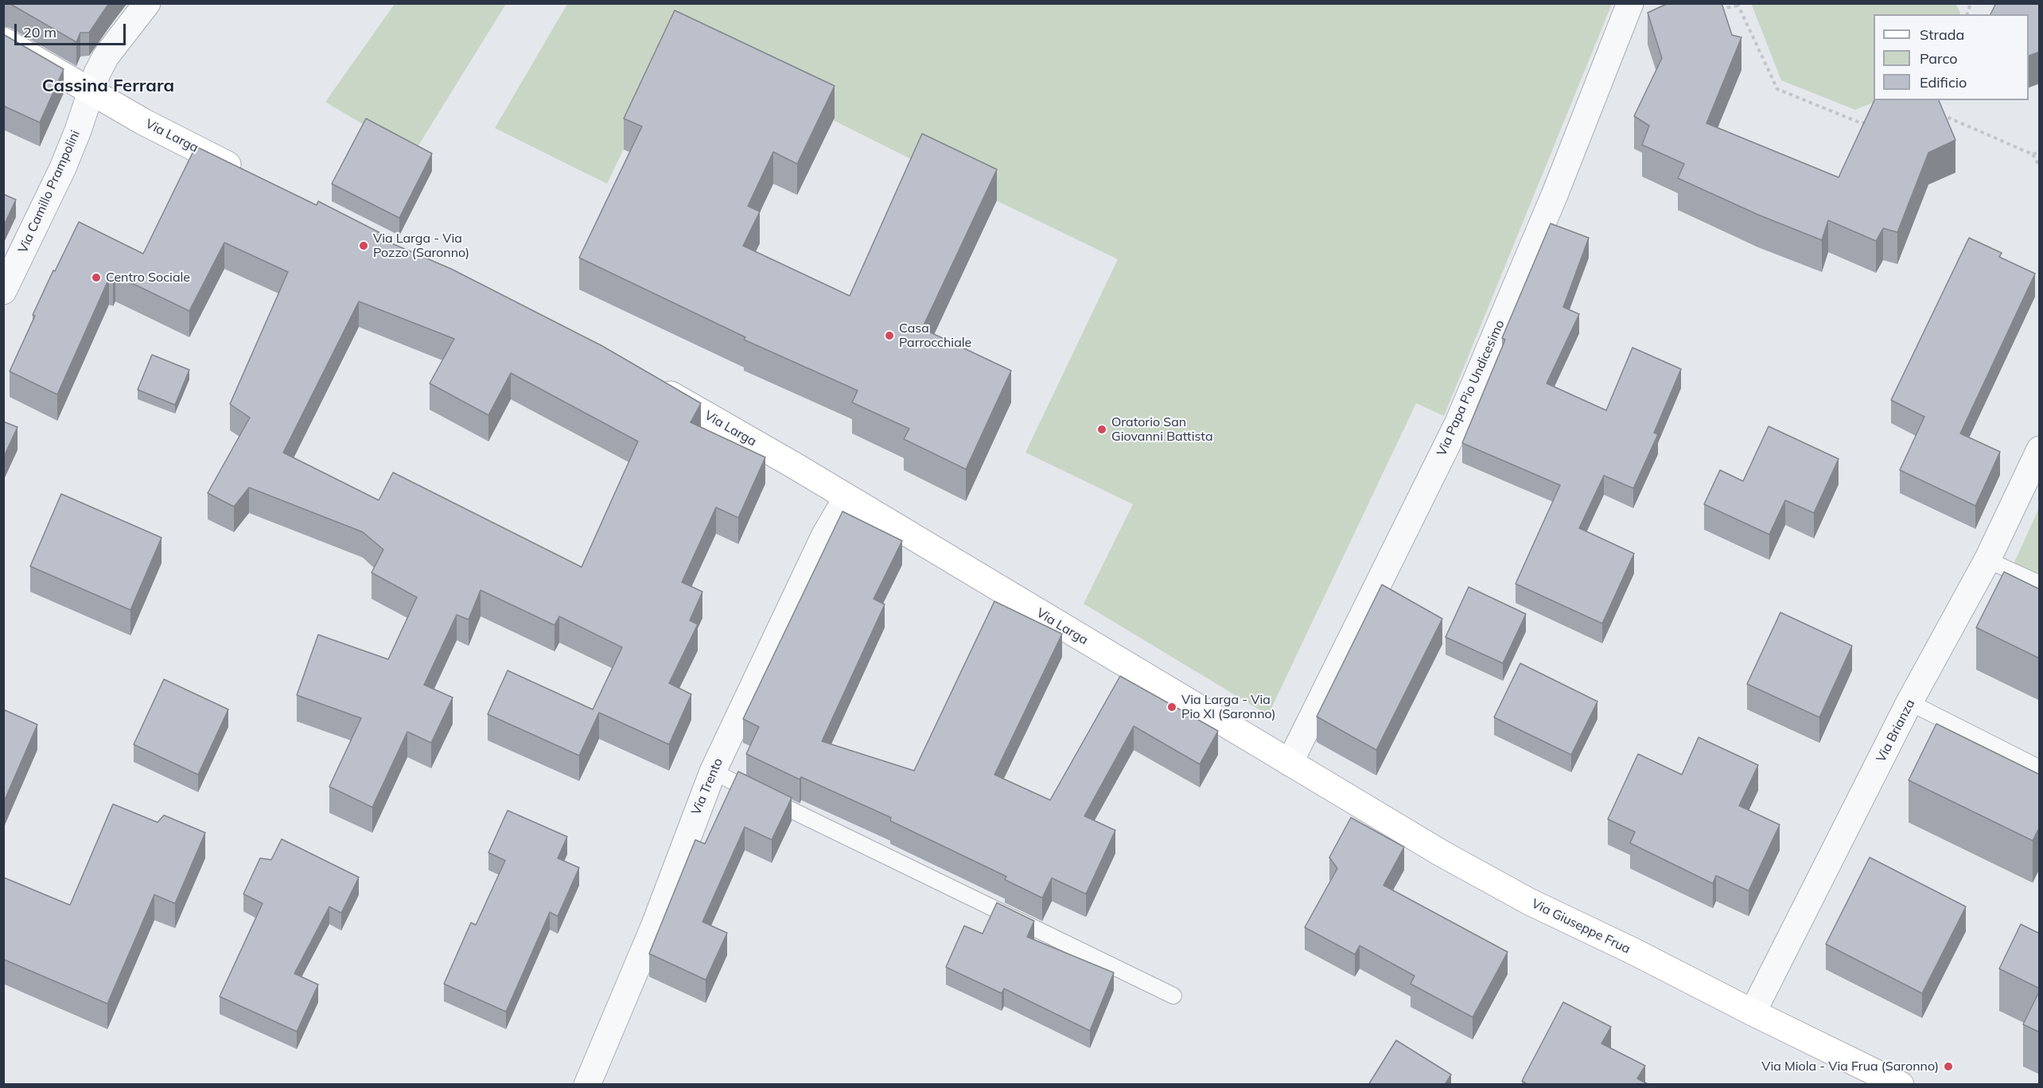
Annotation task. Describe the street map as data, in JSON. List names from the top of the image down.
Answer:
{
  "streets": {
    "street": [
      "Via Larga",
      "Via Camillo Prampolini",
      "Via Papa Pio Undicesimo",
      "Via Brianza",
      "Via Trento",
      "Via Giuseppe Frua"
    ]
  },
  "crossings": [
    ["Via Larga", "Via Camillo Prampolini"],
    ["Via Larga", "Via Papa Pio Undicesimo"],
    ["Via Larga", "Via Trento"],
    ["Via Larga", "Via Giuseppe Frua"],
    ["Via Papa Pio Undicesimo", "Via Giuseppe Frua"],
    ["Via Brianza", "Via Giuseppe Frua"]
  ],
  "districts": ["Cassina Ferrara"],
  "places": [
    "Via Larga - Via Pozzo (Saronno)",
    "Centro Sociale",
    "Casa Parrocchiale",
    "Oratorio San Giovanni Battista",
    "Via Larga - Via Pio XI (Saronno)",
    "Via Miola - Via Frua (Saronno)"
  ],
  "legend": ["Strada", "Parco", "Edificio"],
  "scale_bar": "20 m"
}
